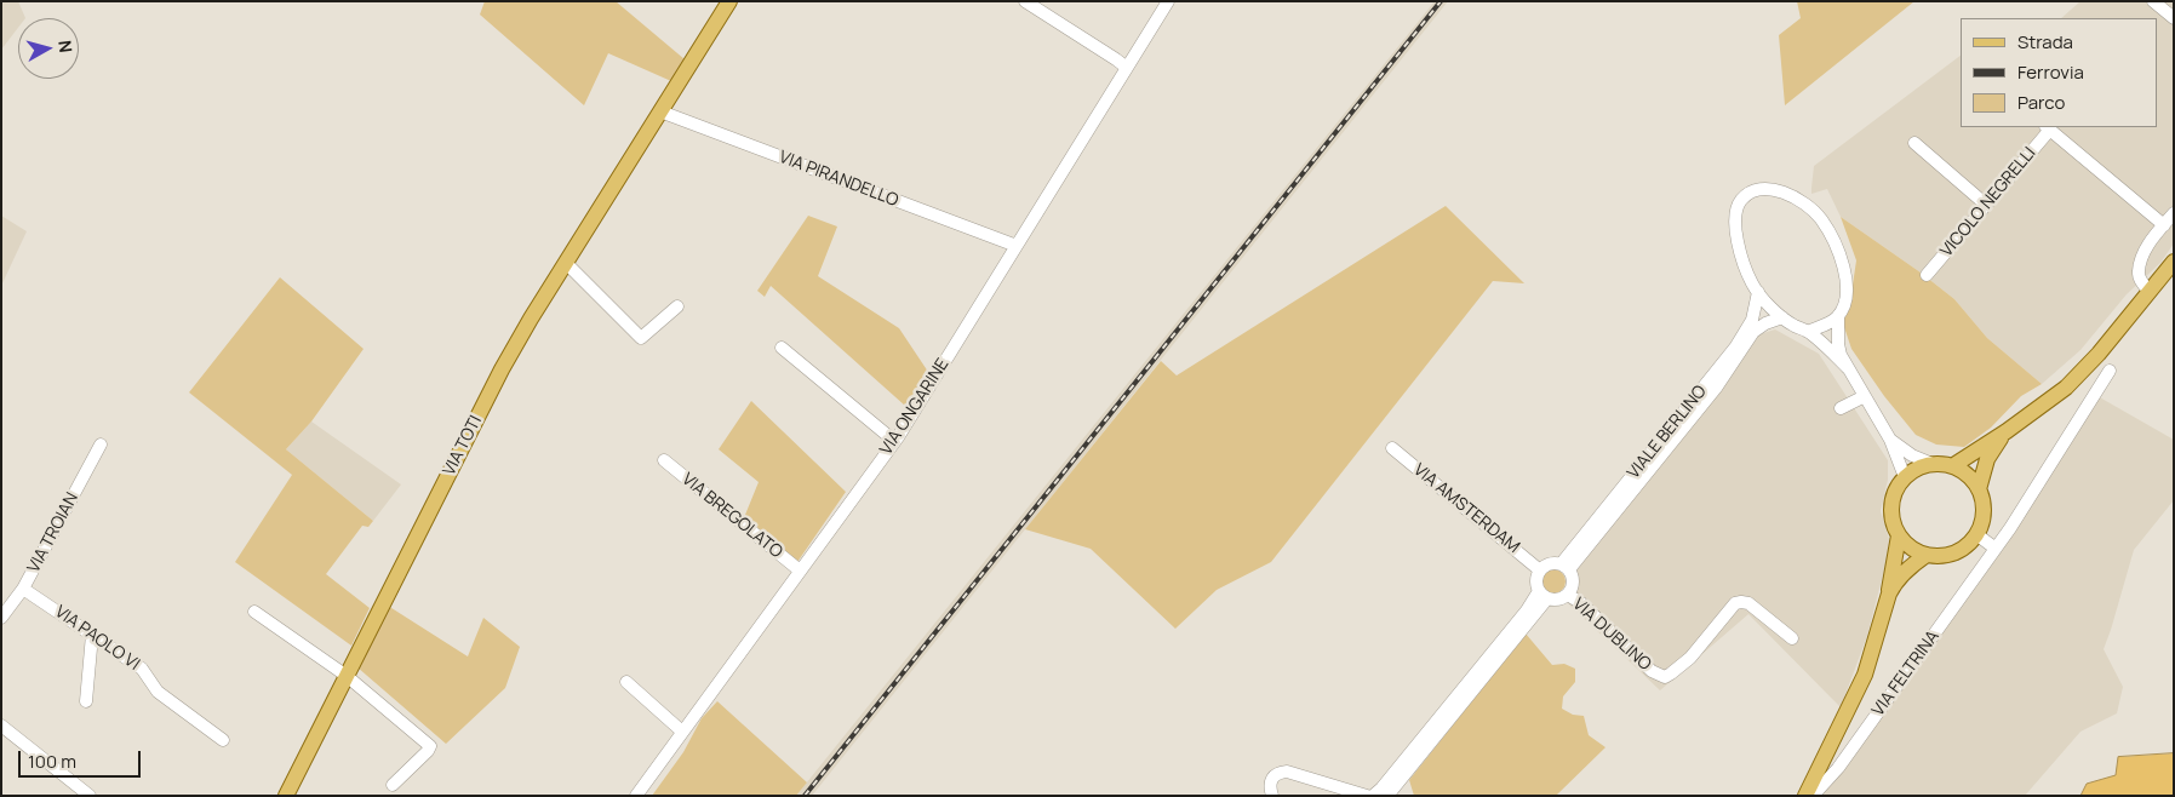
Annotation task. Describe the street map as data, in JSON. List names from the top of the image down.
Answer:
{
  "streets": {
    "main road": ["VIA TOTI", "VIA FELTRINA"],
    "street": [
      "VIA PIRANDELLO",
      "VICOLO NEGRELLI",
      "VIA ONGARINE",
      "VIALE BERLINO",
      "VIA AMSTERDAM",
      "VIA BREGOLATO",
      "VIA TROIAN",
      "VIA DUBLINO",
      "VIA PAOLO VI"
    ]
  },
  "crossings": [
    ["VIA PIRANDELLO", "VIA ONGARINE"],
    ["VIA PIRANDELLO", "VIA TOTI"],
    ["VIA ONGARINE", "VIA BREGOLATO"],
    ["VIALE BERLINO", "VIA AMSTERDAM"],
    ["VIALE BERLINO", "VIA DUBLINO"],
    ["VIA AMSTERDAM", "VIA DUBLINO"],
    ["VIA TROIAN", "VIA PAOLO VI"]
  ],
  "legend": ["Strada", "Ferrovia", "Parco"],
  "scale_bar": "100 m",
  "north": "right"
}
